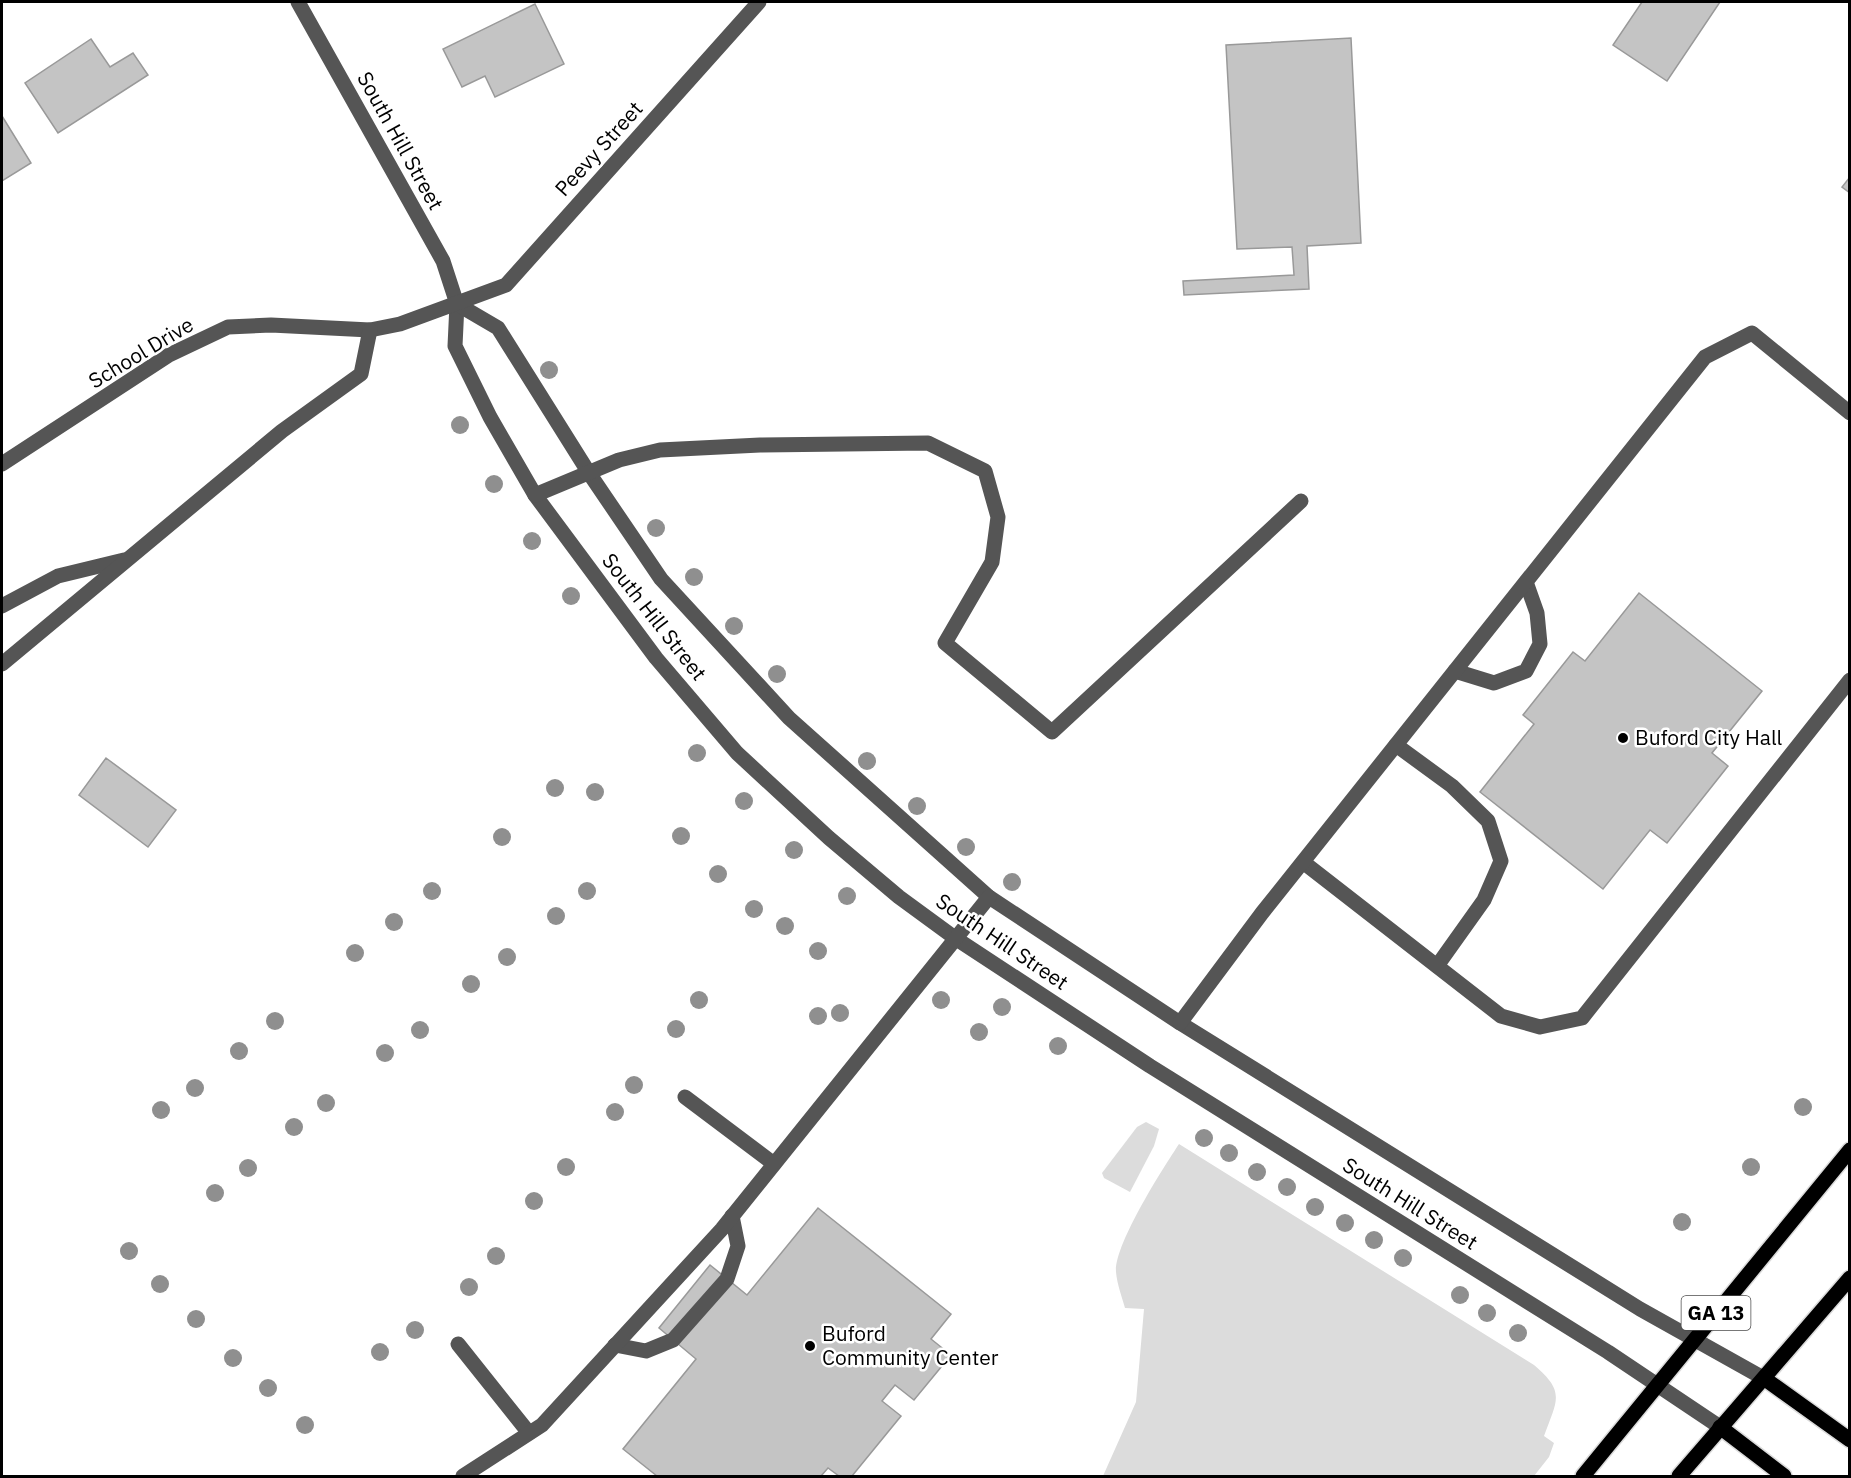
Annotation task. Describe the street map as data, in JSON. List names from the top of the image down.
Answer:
{
  "streets": {
    "main road": ["GA 13"],
    "street": ["South Hill Street", "Peevy Street", "School Drive"]
  },
  "crossings": [
    ["South Hill Street", "Peevy Street"],
    ["South Hill Street", "School Drive"],
    ["South Hill Street", "GA 13"],
    ["Peevy Street", "School Drive"]
  ],
  "places": ["Buford City Hall", "Buford Community Center"]
}
